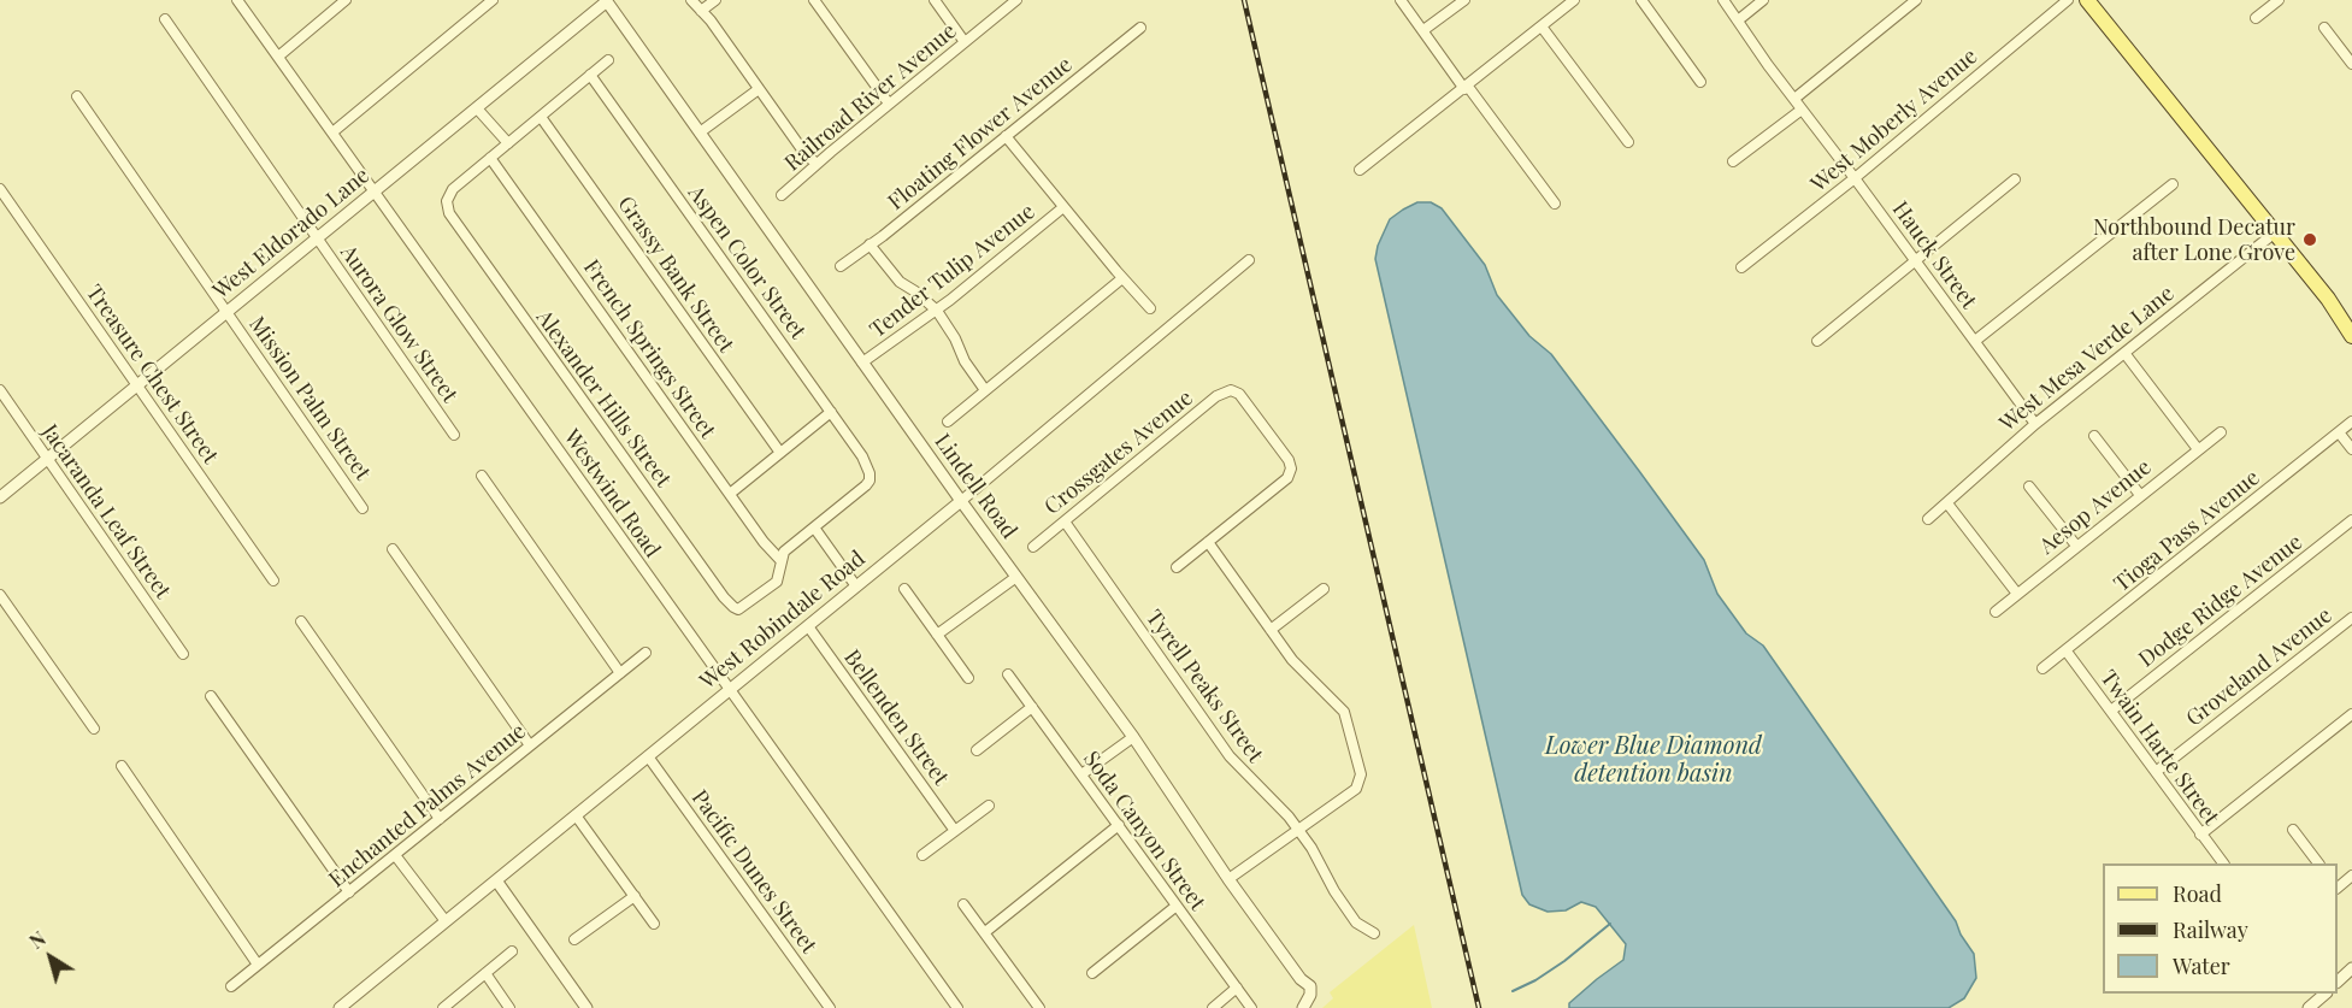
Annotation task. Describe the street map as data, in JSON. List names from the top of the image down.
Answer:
{
  "streets": {
    "street": [
      "Railroad River Avenue",
      "West Moberly Avenue",
      "Floating Flower Avenue",
      "West Eldorado Lane",
      "Hauck Street",
      "Aspen Color Street",
      "Tender Tulip Avenue",
      "Grassy Bank Street",
      "Aurora Glow Street",
      "French Springs Street",
      "West Mesa Verde Lane",
      "Treasure Chest Street",
      "Mission Palm Street",
      "Alexander Hills Street",
      "Crossgates Avenue",
      "Lindell Road",
      "Westwind Road",
      "Aesop Avenue",
      "Jacaranda Leaf Street",
      "Tioga Pass Avenue",
      "Dodge Ridge Avenue",
      "West Robindale Road",
      "Groveland Avenue",
      "Tyrell Peaks Street",
      "Bellenden Street",
      "Twain Harte Street",
      "Enchanted Palms Avenue",
      "Soda Canyon Street",
      "Pacific Dunes Street"
    ]
  },
  "crossings": [
    ["West Moberly Avenue", "Hauck Street"],
    ["West Eldorado Lane", "Aurora Glow Street"],
    ["West Eldorado Lane", "Treasure Chest Street"],
    ["West Eldorado Lane", "Mission Palm Street"],
    ["West Eldorado Lane", "Lindell Road"],
    ["West Eldorado Lane", "Westwind Road"],
    ["West Eldorado Lane", "Jacaranda Leaf Street"],
    ["Hauck Street", "West Mesa Verde Lane"],
    ["Tender Tulip Avenue", "Lindell Road"],
    ["French Springs Street", "Alexander Hills Street"],
    ["Crossgates Avenue", "Tyrell Peaks Street"],
    ["Lindell Road", "West Robindale Road"],
    ["Westwind Road", "West Robindale Road"],
    ["Tioga Pass Avenue", "Twain Harte Street"],
    ["Dodge Ridge Avenue", "Twain Harte Street"],
    ["West Robindale Road", "Bellenden Street"],
    ["West Robindale Road", "Pacific Dunes Street"],
    ["Groveland Avenue", "Twain Harte Street"]
  ],
  "water": ["Lower Blue Diamond detention basin"],
  "places": ["Northbound Decatur after Lone Grove"],
  "legend": ["Road", "Railway", "Water"],
  "north": "top left"
}
